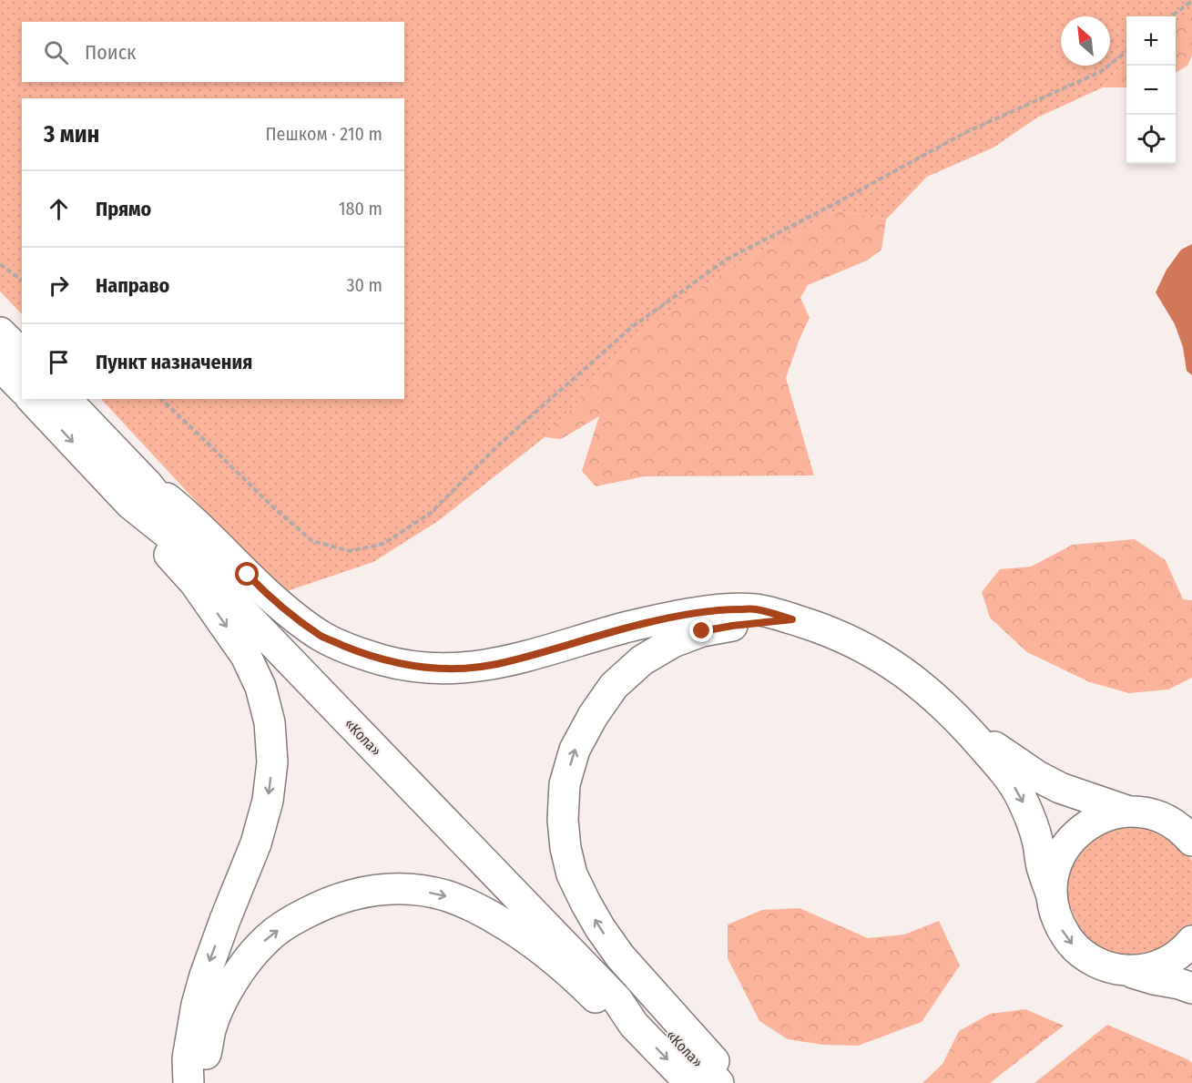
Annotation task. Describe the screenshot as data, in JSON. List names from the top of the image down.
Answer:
{
  "streets": {
    "main road": ["«Кола»"]
  },
  "north": "top left",
  "page": {
    "map_buttons": ["+", "−"],
    "search": "Поиск",
    "heading": ["3 мин", "Пешком · 210 m"],
    "list": [
      ["Прямо", "180 m"],
      ["Направо", "30 m"],
      "Пункт назначения"
    ]
  }
}
